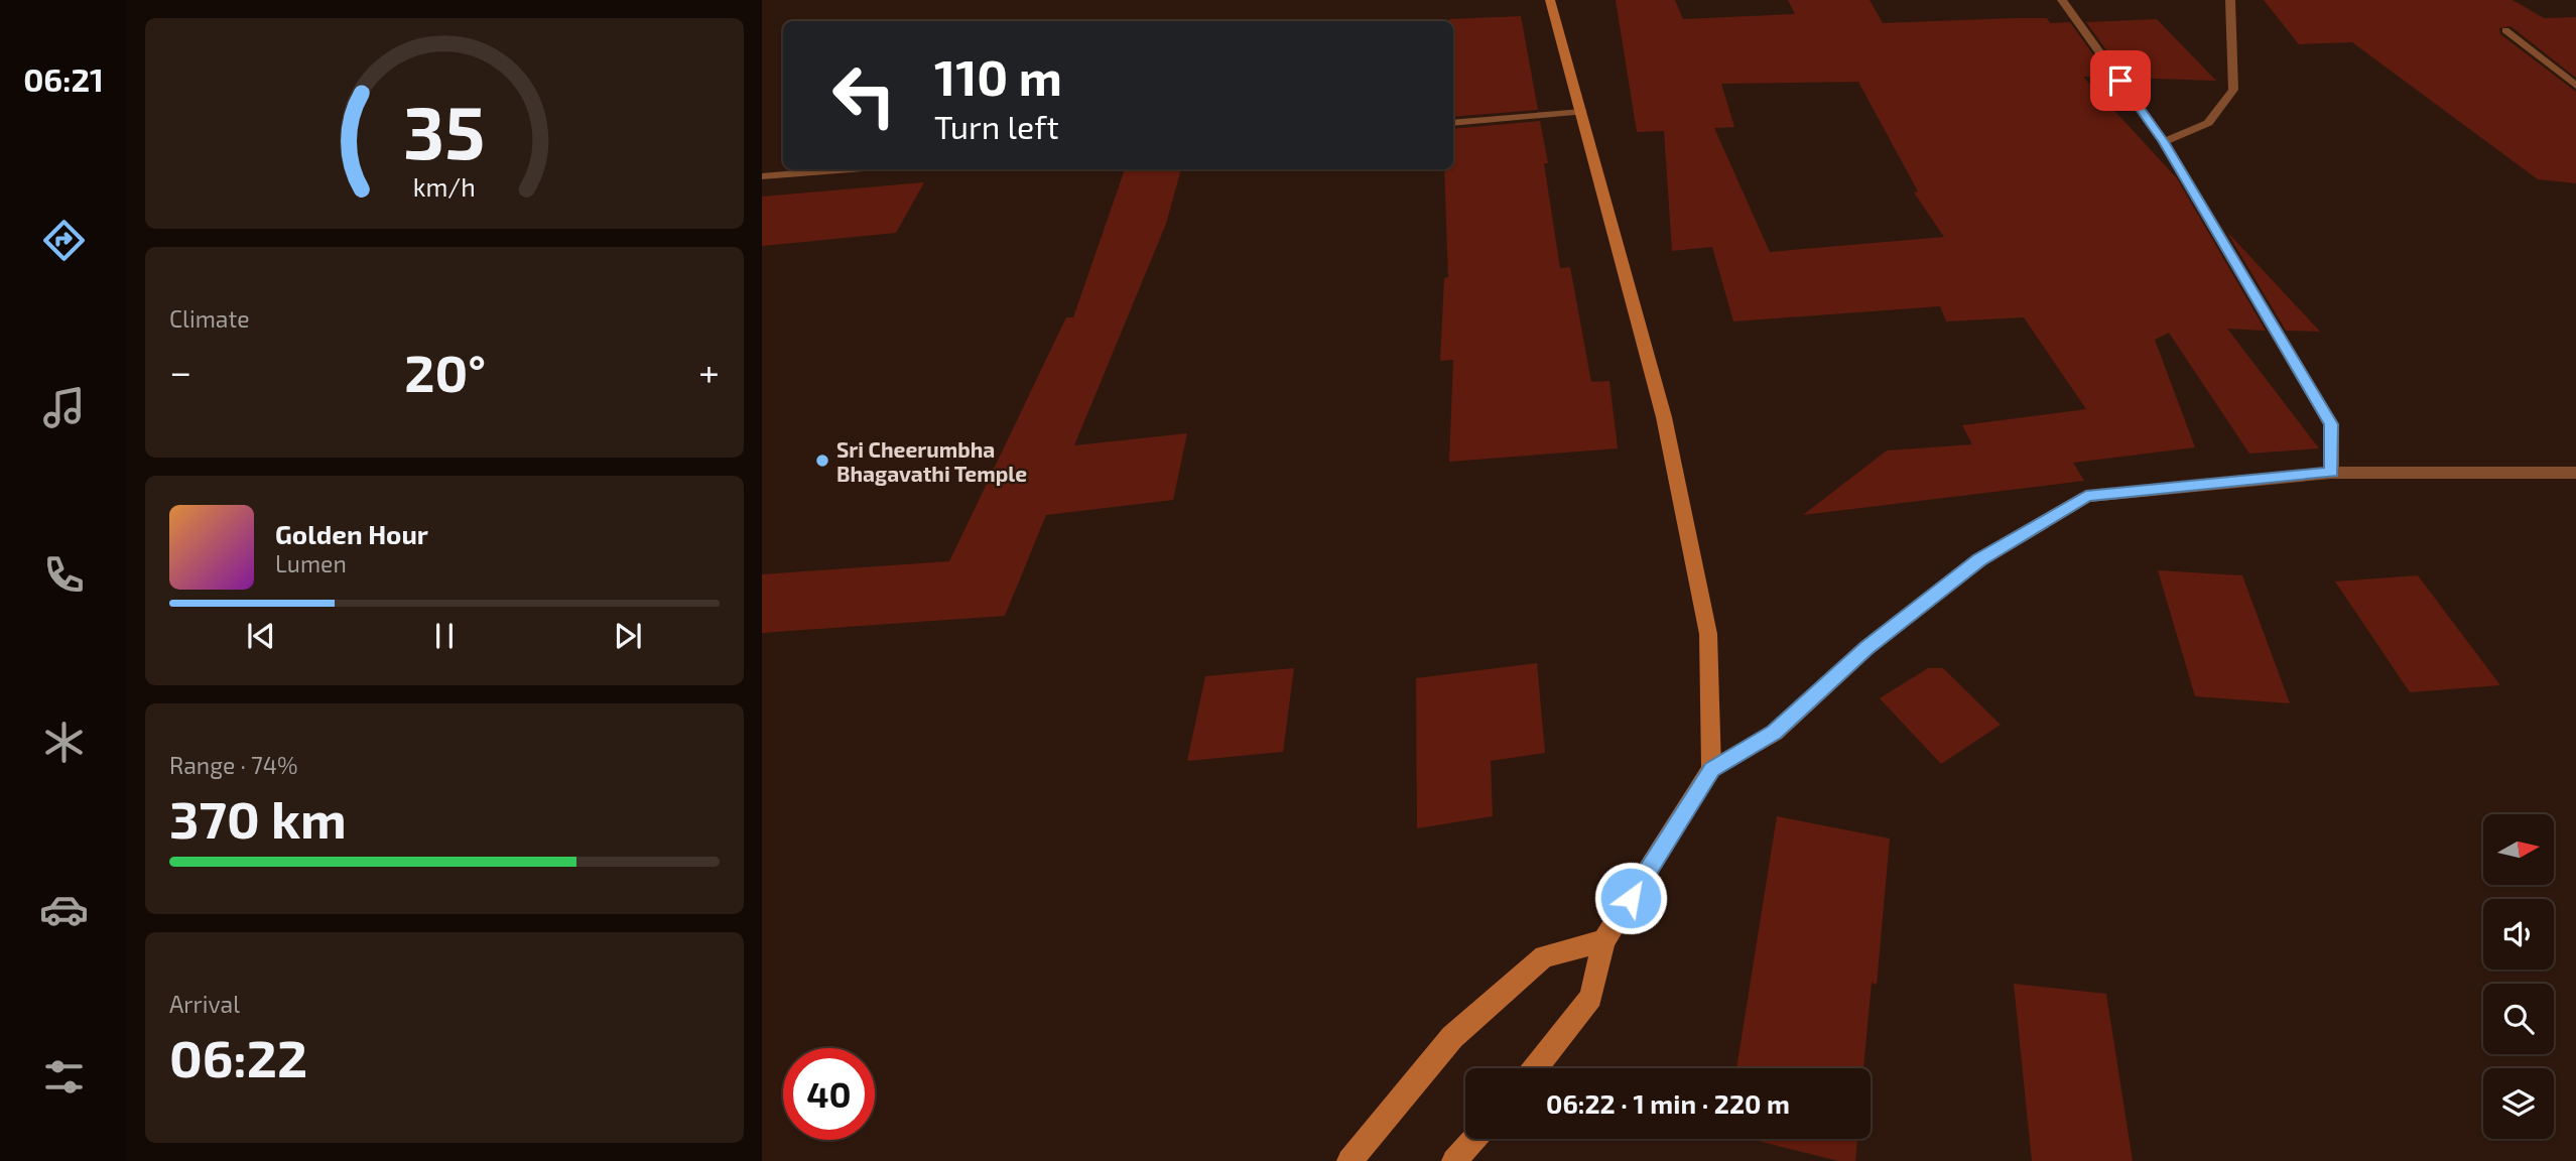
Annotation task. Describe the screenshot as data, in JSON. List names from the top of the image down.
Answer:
{
  "places": ["Sri Cheerumbha Bhagavathi Temple"],
  "north": "right",
  "page": {
    "tabs": "06:21",
    "turn": ["110 m", "Turn left"],
    "tile": [
      "Climate",
      ["Range · 74%", "370 km"],
      ["Arrival", "06:22"]
    ],
    "heat": ["−", "20°", "+"],
    "song": ["Golden Hour", "Lumen"],
    "limit": "40",
    "trip": "06:22 · 1 min · 220 m",
    "gauge": ["35", "km/h"]
  }
}
